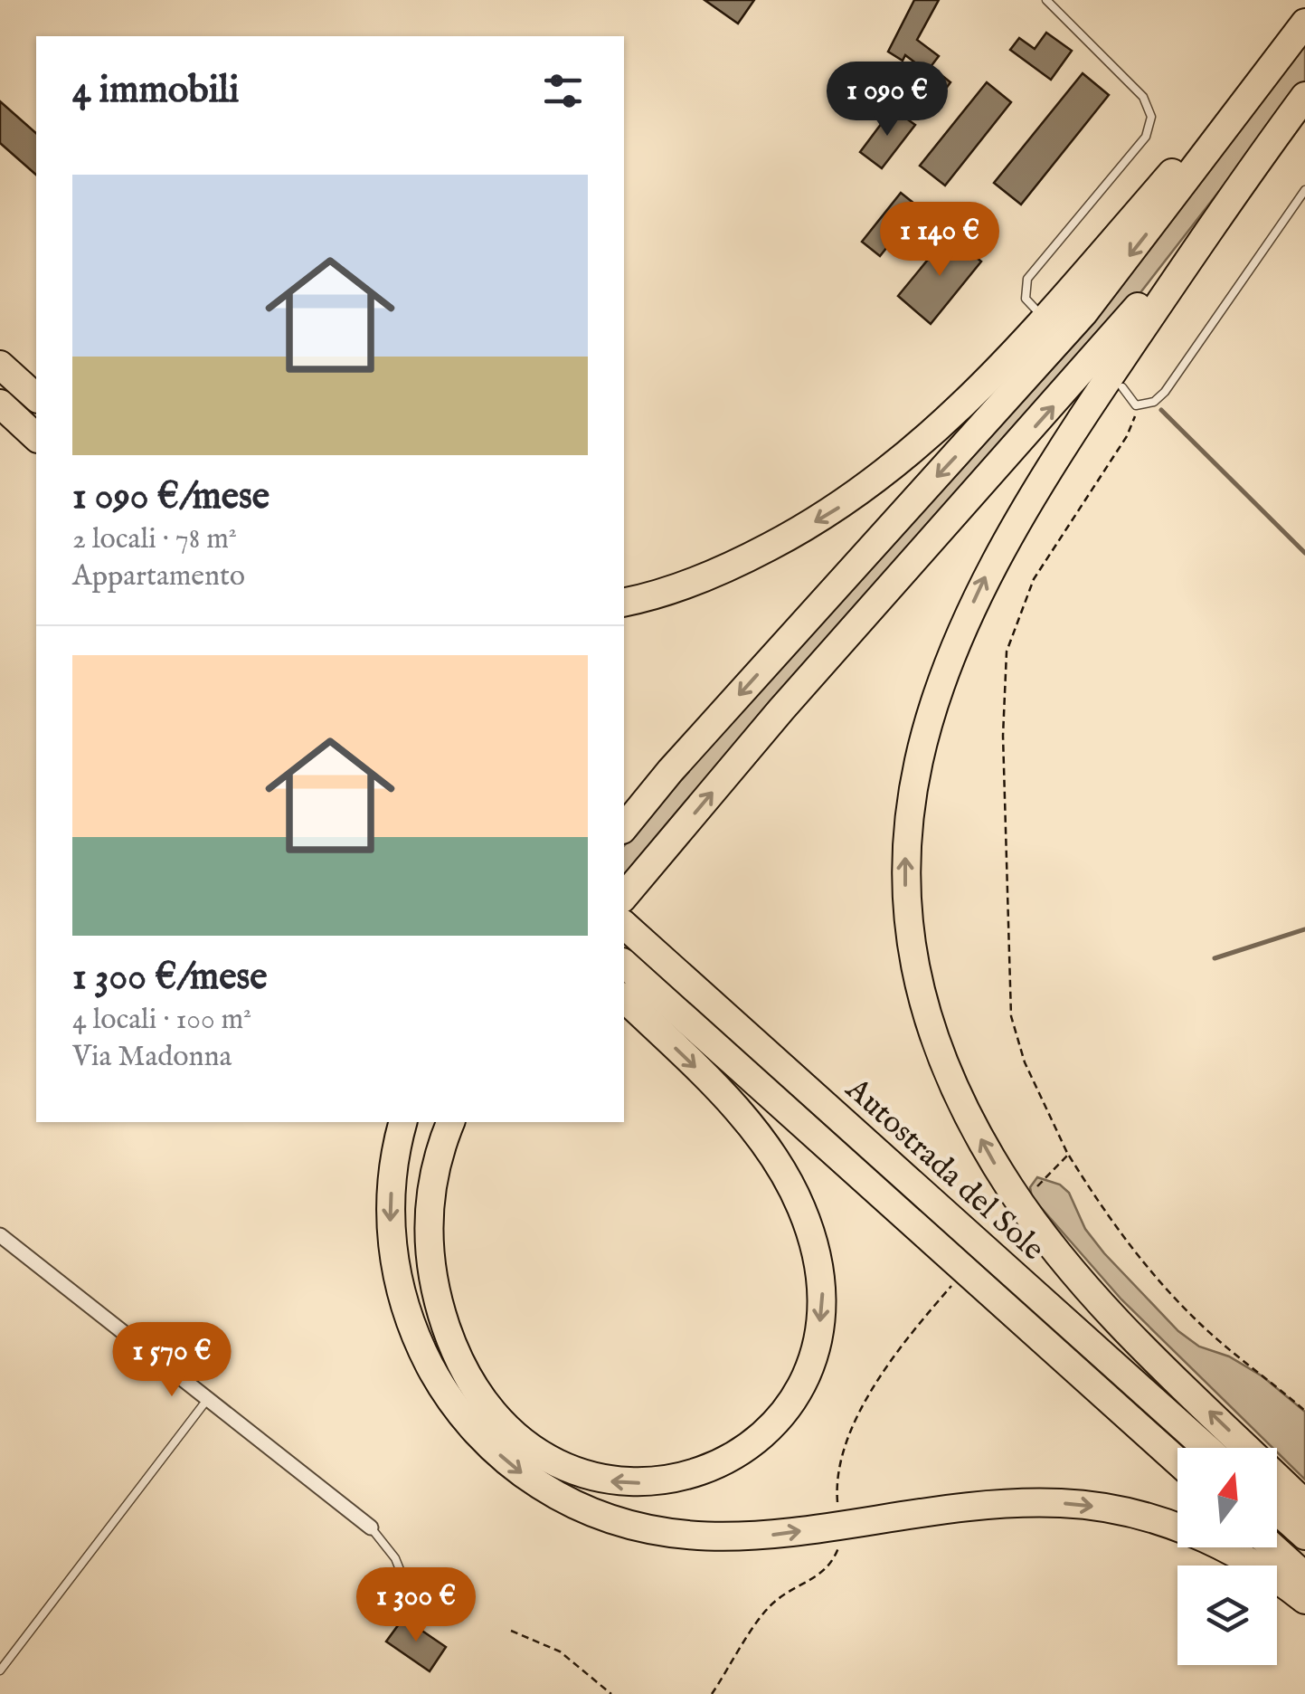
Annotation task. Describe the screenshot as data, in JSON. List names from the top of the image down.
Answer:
{
  "streets": {
    "highway": ["Autostrada del Sole"]
  },
  "north": "top",
  "page": {
    "heading": "4 immobili",
    "price": [
      "1 090 €",
      "1 140 €",
      "1 570 €",
      "1 300 €"
    ],
    "list": [
      {
        "name": "1 090 €/mese",
        "note": "2 locali · 78 m² · Appartamento"
      },
      {
        "name": "1 300 €/mese",
        "note": "4 locali · 100 m² · Via Madonna"
      }
    ]
  }
}
